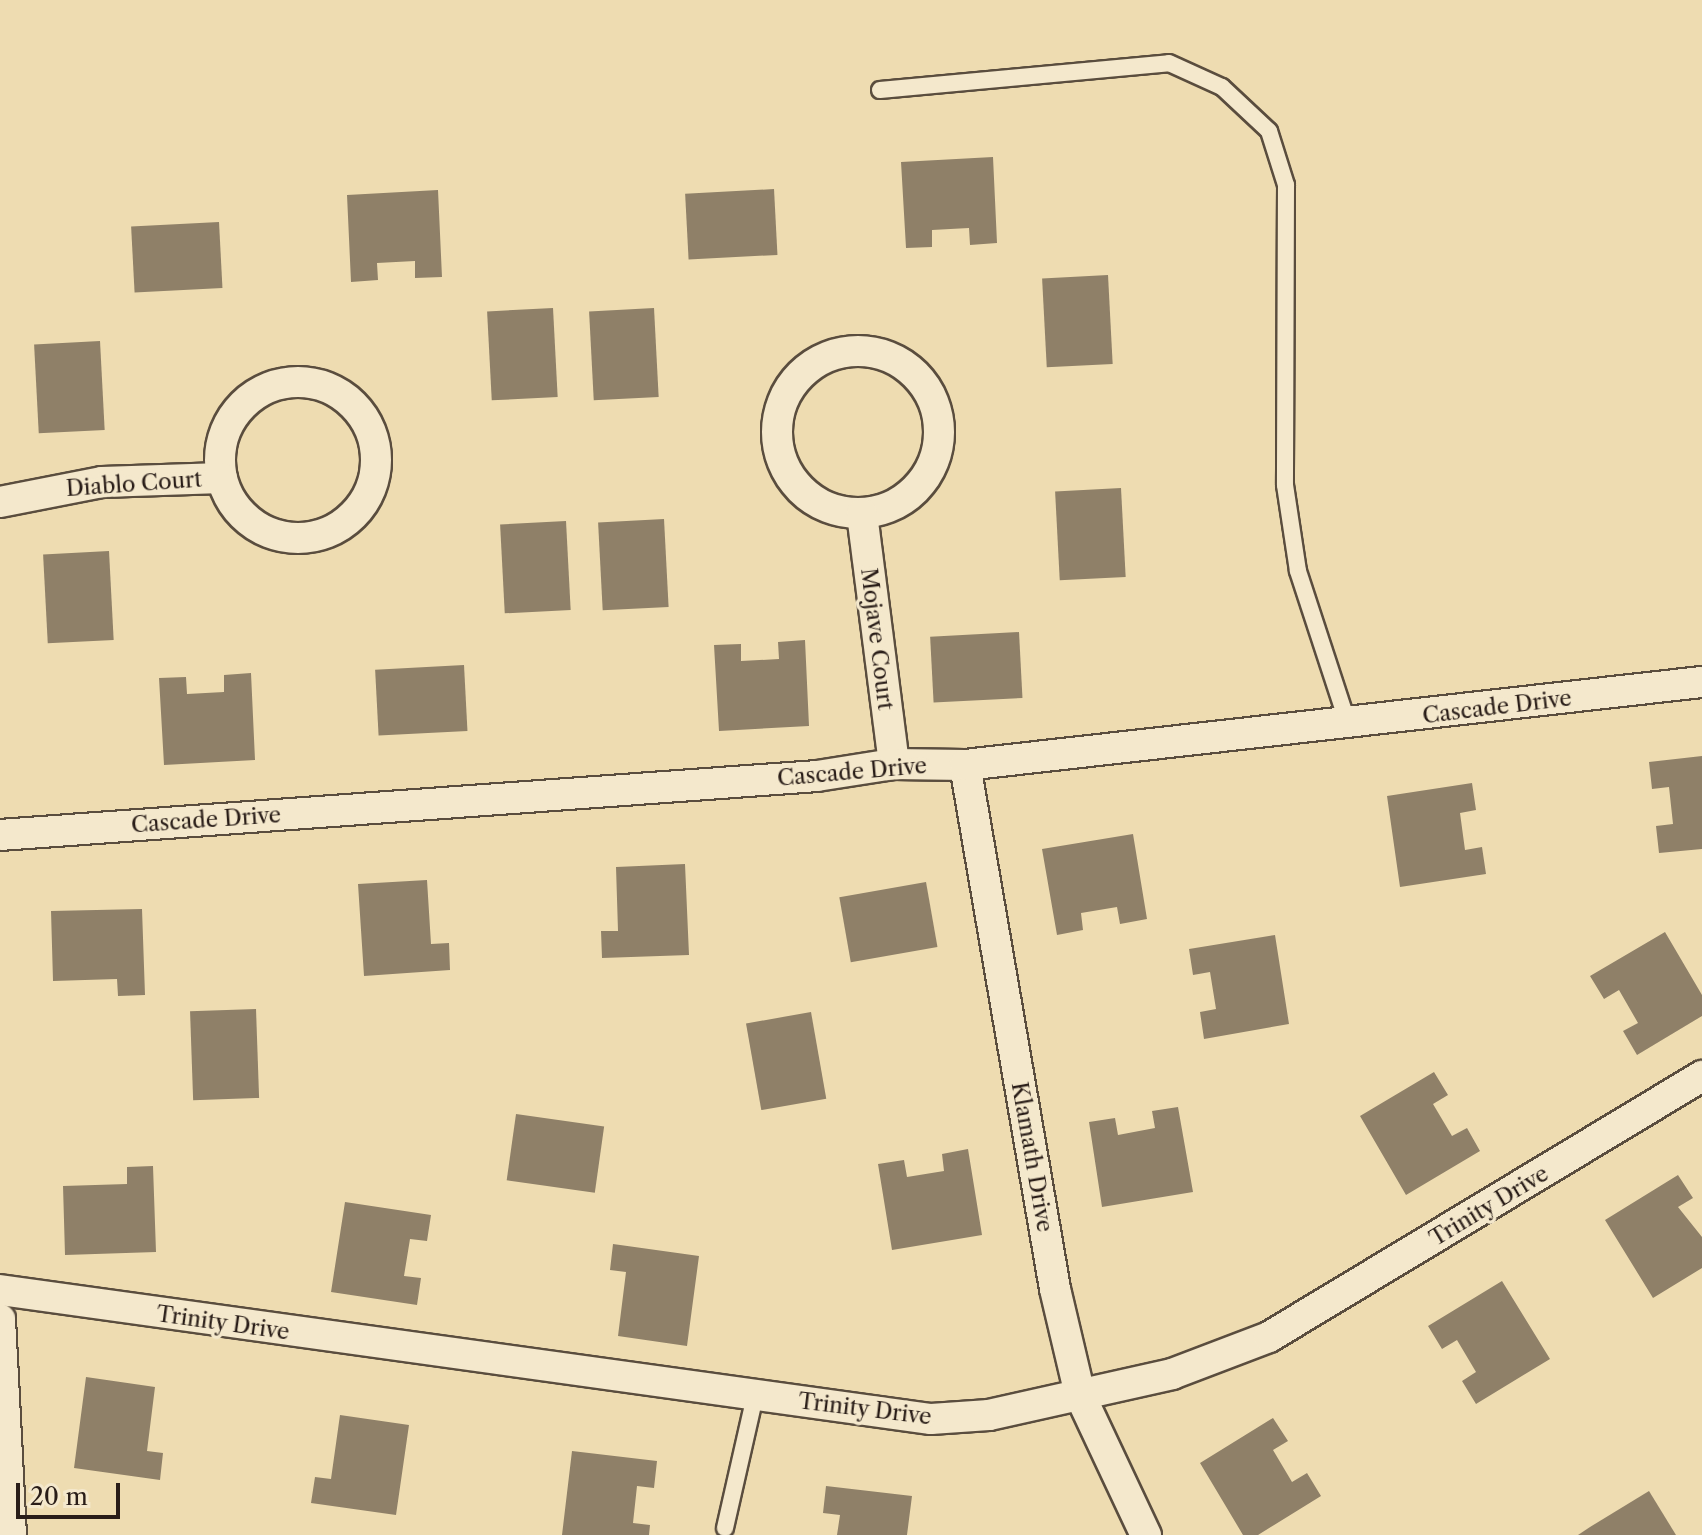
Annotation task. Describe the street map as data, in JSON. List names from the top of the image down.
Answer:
{
  "streets": {
    "street": [
      "Diablo Court",
      "Mojave Court",
      "Cascade Drive",
      "Klamath Drive",
      "Trinity Drive"
    ]
  },
  "crossings": [
    ["Mojave Court", "Cascade Drive"],
    ["Cascade Drive", "Klamath Drive"],
    ["Klamath Drive", "Trinity Drive"]
  ],
  "scale_bar": "20 m"
}
